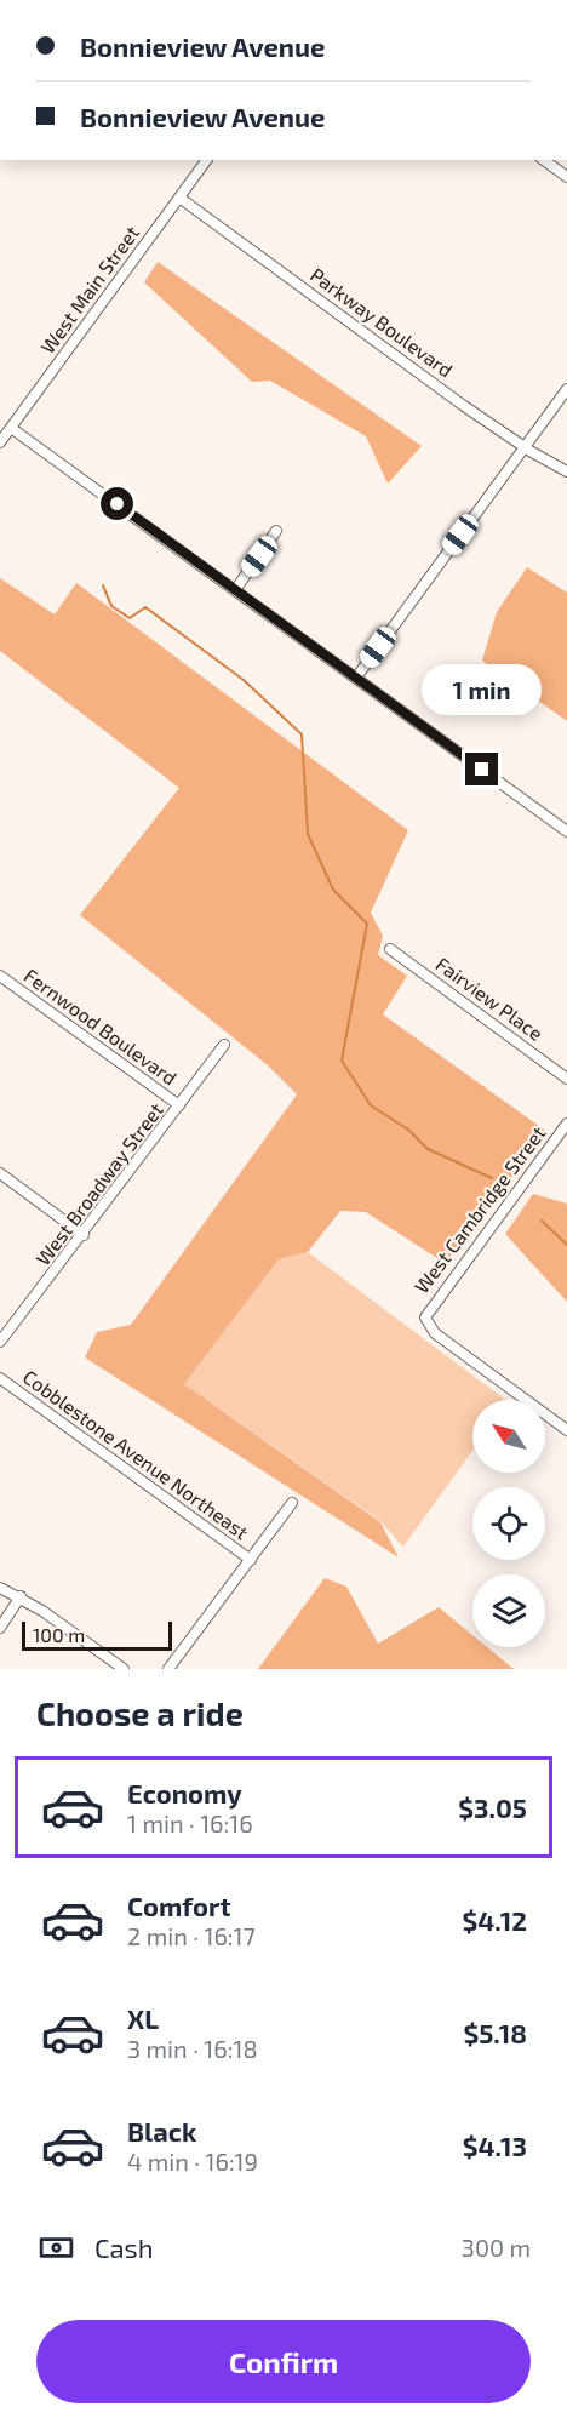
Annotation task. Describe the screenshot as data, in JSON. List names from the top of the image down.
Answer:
{
  "streets": {
    "street": [
      "West Main Street",
      "Parkway Boulevard",
      "Fairview Place",
      "Fernwood Boulevard",
      "West Broadway Street",
      "West Cambridge Street",
      "Cobblestone Avenue Northeast"
    ]
  },
  "crossings": [
    ["West Main Street", "Parkway Boulevard"],
    ["Fernwood Boulevard", "West Broadway Street"]
  ],
  "scale_bar": "100 m",
  "north": "top left",
  "page": {
    "banner": ["Bonnieview Avenue", "Bonnieview Avenue"],
    "bubble": "1 min",
    "scale": "100 m",
    "heading": "Choose a ride",
    "list": [
      {
        "name": "Economy",
        "note": "1 min · 16:16",
        "value": "$3.05"
      },
      {
        "name": "Comfort",
        "note": "2 min · 16:17",
        "value": "$4.12"
      },
      {
        "name": "XL",
        "note": "3 min · 16:18",
        "value": "$5.18"
      },
      {
        "name": "Black",
        "note": "4 min · 16:19",
        "value": "$4.13"
      }
    ],
    "pay": ["Cash", "300 m"],
    "buttons": "Confirm"
  }
}
